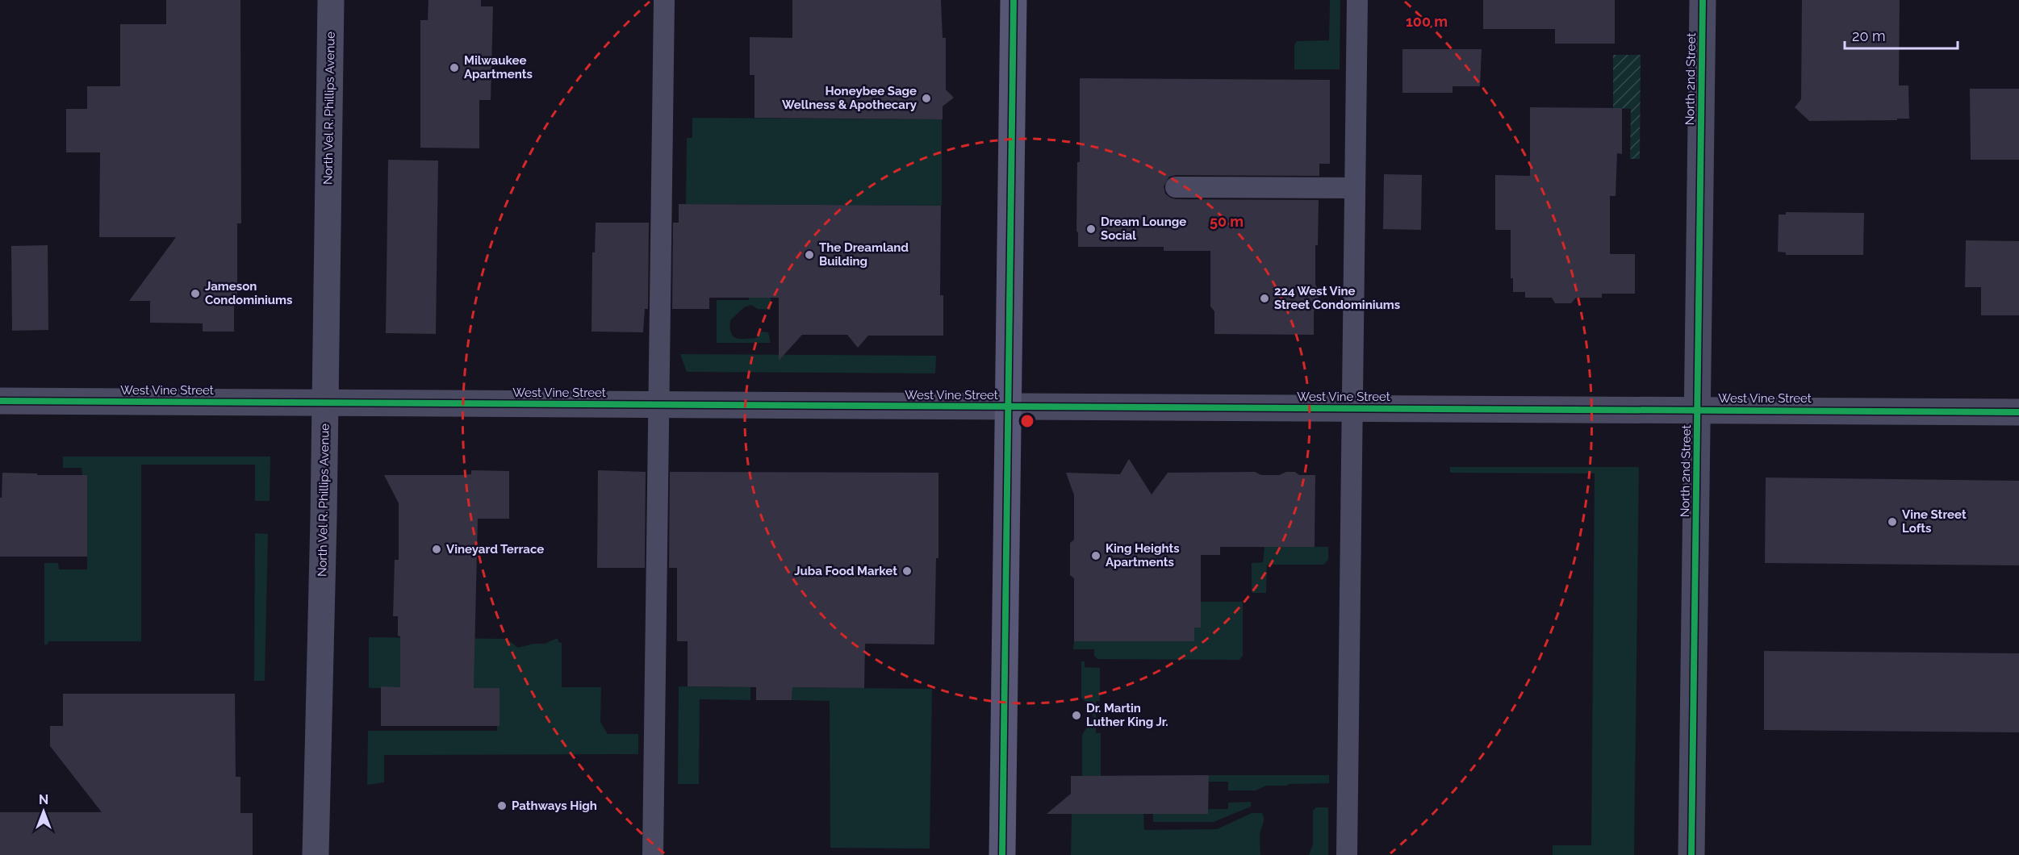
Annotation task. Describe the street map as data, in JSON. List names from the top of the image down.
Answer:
{
  "streets": {
    "street": ["North 2nd Street", "North Vel R. Phillips Avenue", "West Vine Street"]
  },
  "crossings": [
    ["North 2nd Street", "West Vine Street"],
    ["North Vel R. Phillips Avenue", "West Vine Street"]
  ],
  "places": [
    "Milwaukee Apartments",
    "Honeybee Sage Wellness & Apothecary",
    "Dream Lounge Social",
    "The Dreamland Building",
    "Jameson Condominiums",
    "224 West Vine Street Condominiums",
    "Vine Street Lofts",
    "Vineyard Terrace",
    "King Heights Apartments",
    "Juba Food Market",
    "Dr. Martin Luther King Jr.",
    "Pathways High"
  ],
  "scale_bar": "20 m",
  "north": "top",
  "rings": ["100 m", "50 m"]
}
